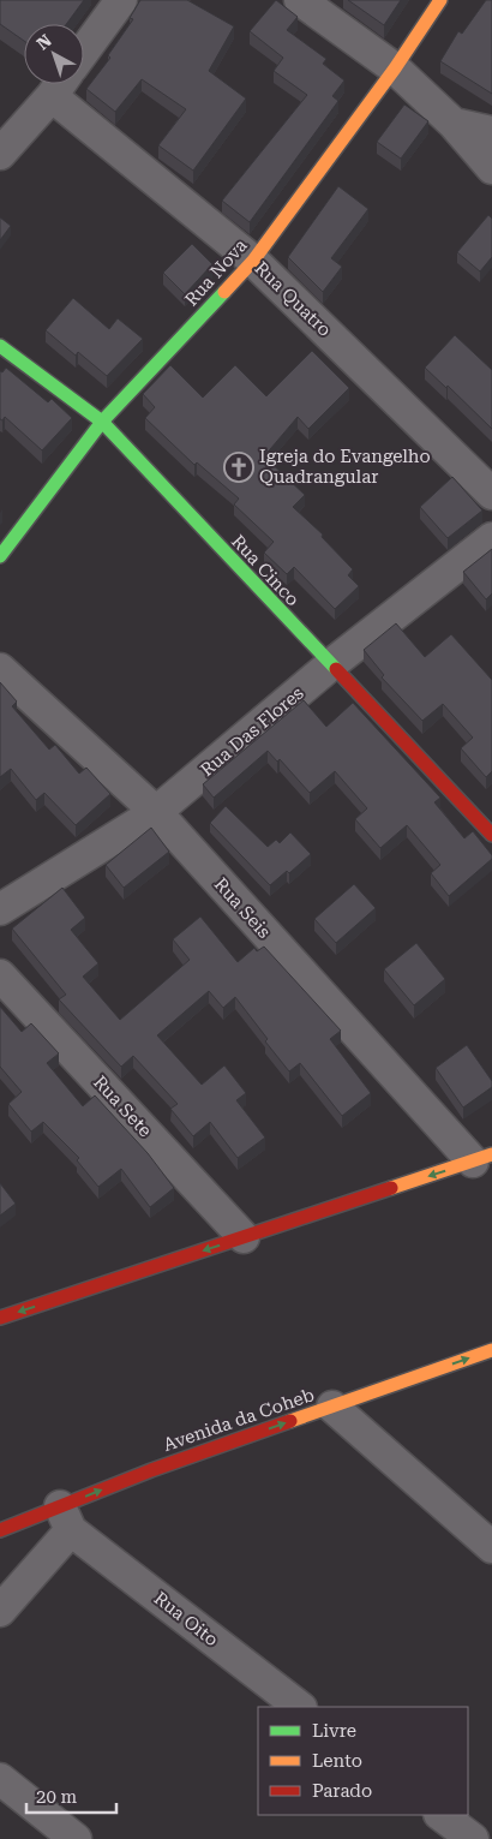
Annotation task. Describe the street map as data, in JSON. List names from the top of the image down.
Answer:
{
  "streets": {
    "street": [
      "Rua Nova",
      "Rua Quatro",
      "Rua Cinco",
      "Rua Das Flores",
      "Rua Seis",
      "Rua Sete",
      "Avenida da Coheb",
      "Rua Oito"
    ]
  },
  "crossings": [
    ["Rua Nova", "Rua Quatro"],
    ["Rua Nova", "Rua Cinco"],
    ["Rua Cinco", "Rua Das Flores"],
    ["Rua Das Flores", "Rua Seis"],
    ["Avenida da Coheb", "Rua Oito"]
  ],
  "one_way": ["Avenida da Coheb"],
  "places": {
    "church": ["Igreja do Evangelho Quadrangular"]
  },
  "legend": ["Livre", "Lento", "Parado"],
  "scale_bar": "20 m",
  "north": "top left"
}
